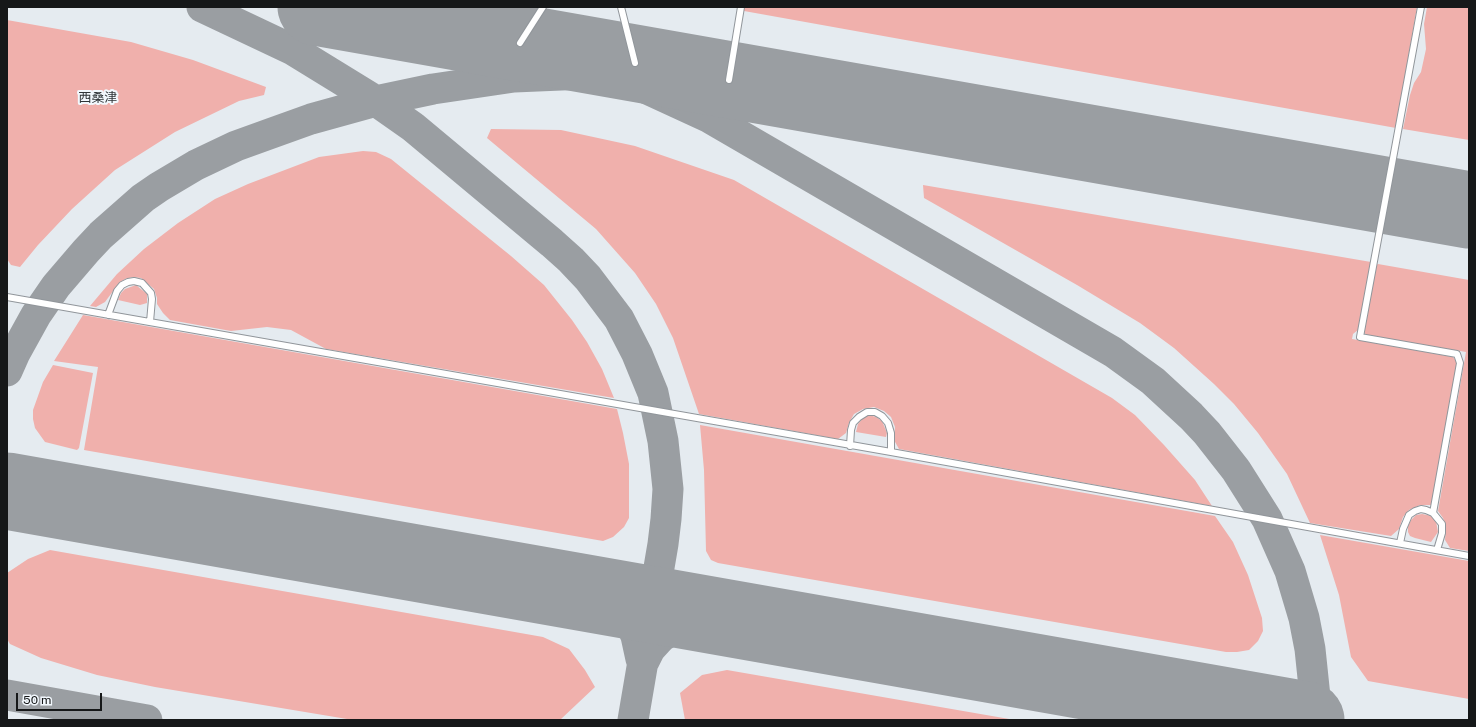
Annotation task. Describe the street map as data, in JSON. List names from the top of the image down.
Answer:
{
  "districts": ["西桑津"],
  "scale_bar": "50 m"
}
